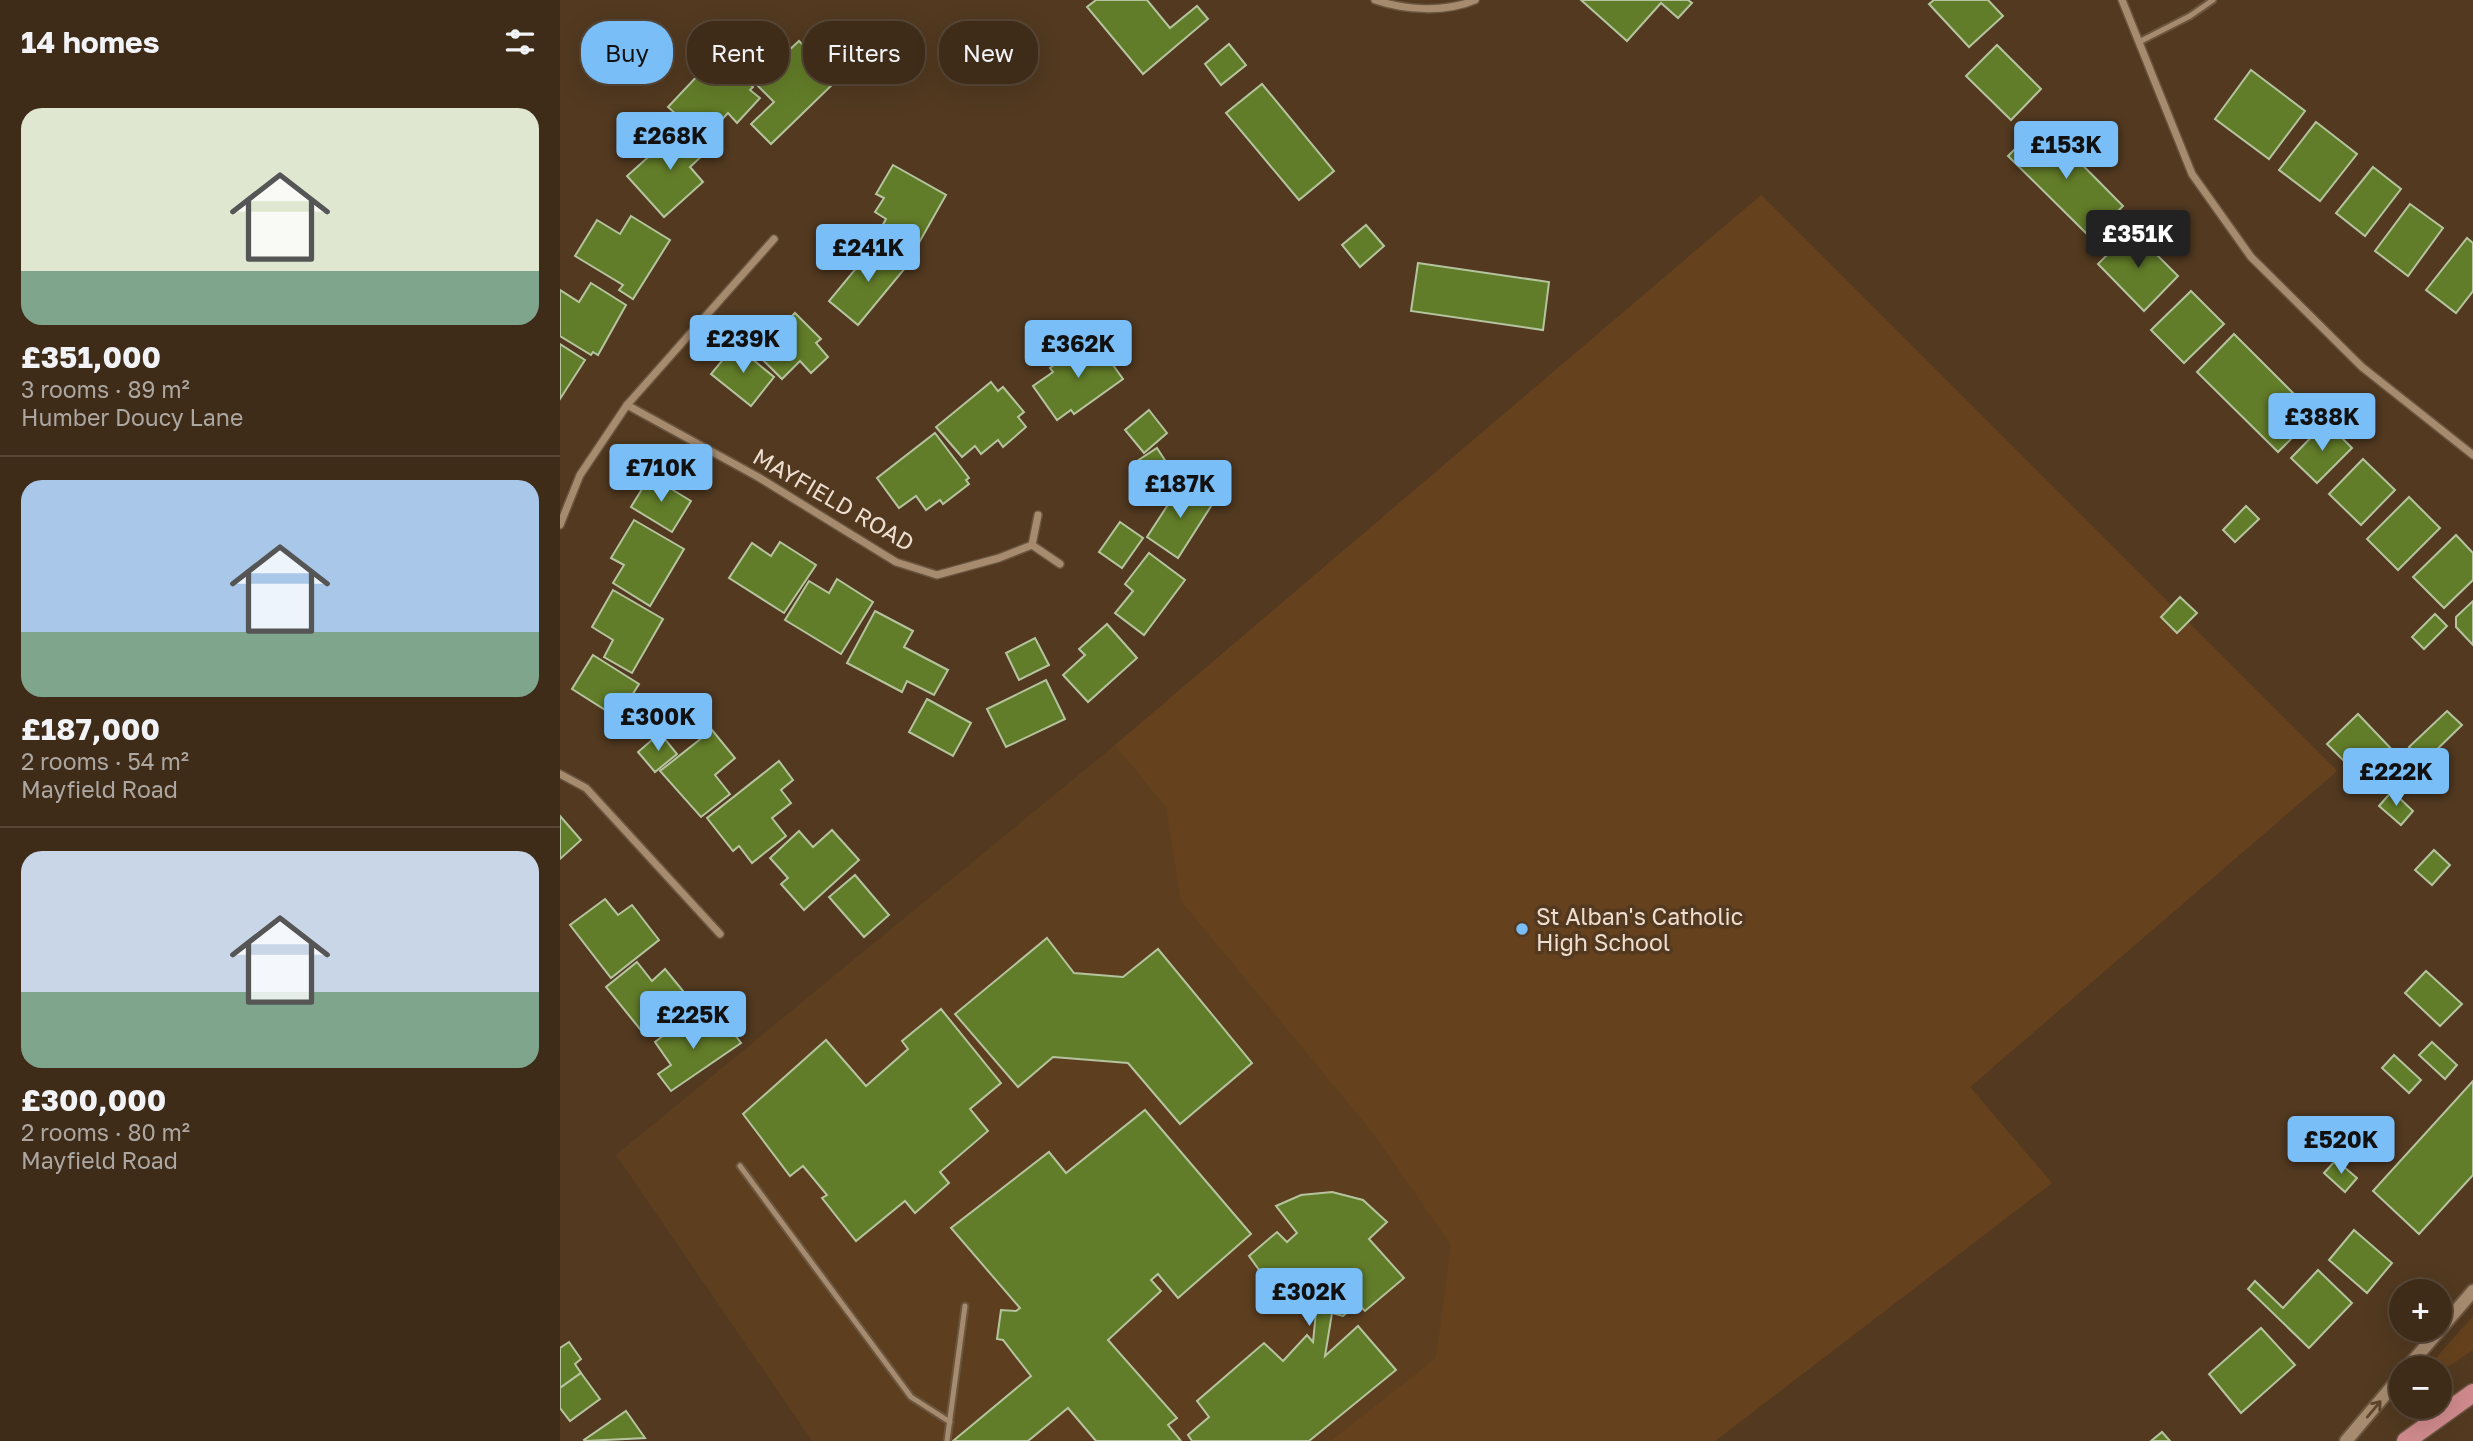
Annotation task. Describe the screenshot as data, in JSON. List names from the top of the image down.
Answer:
{
  "streets": {
    "street": ["MAYFIELD ROAD"]
  },
  "places": ["St Alban's Catholic High School"],
  "page": {
    "heading": "14 homes",
    "chip": [
      "Buy",
      "Rent",
      "Filters",
      "New"
    ],
    "list": [
      {
        "name": "£351,000",
        "note": "3 rooms · 89 m² · Humber Doucy Lane"
      },
      {
        "name": "£187,000",
        "note": "2 rooms · 54 m² · Mayfield Road"
      },
      {
        "name": "£300,000",
        "note": "2 rooms · 80 m² · Mayfield Road"
      }
    ],
    "price": [
      "£268K",
      "£153K",
      "£351K",
      "£241K",
      "£239K",
      "£362K",
      "£388K",
      "£710K",
      "£187K",
      "£300K",
      "£222K",
      "£225K",
      "£520K",
      "£302K"
    ],
    "map_buttons": ["+", "−"]
  }
}
